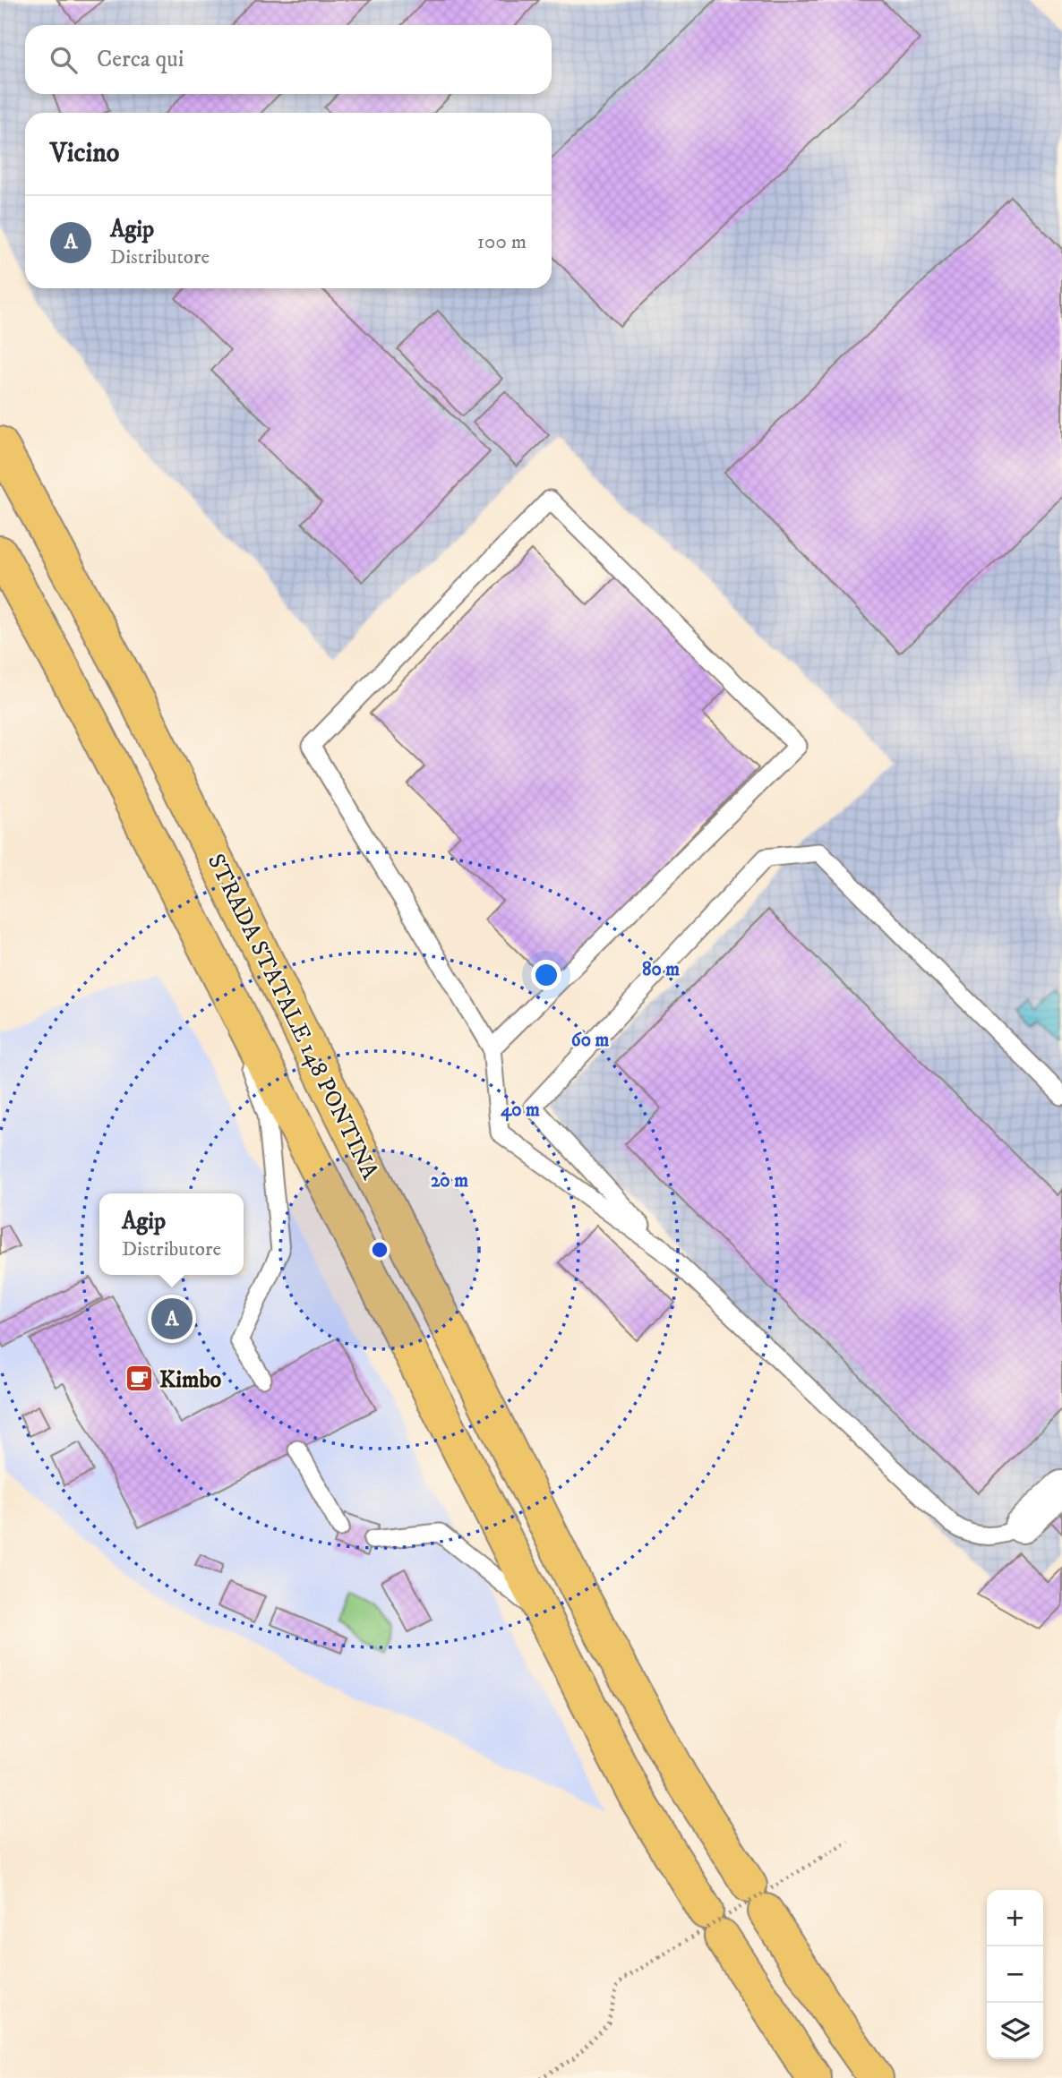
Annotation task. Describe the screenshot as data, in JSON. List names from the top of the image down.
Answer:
{
  "streets": {
    "highway": ["STRADA STATALE 148 PONTINA"]
  },
  "places": {
    "cafe": ["Kimbo"]
  },
  "page": {
    "search": "Cerca qui",
    "heading": "Vicino",
    "list": [
      {
        "mark": "A",
        "name": "Agip",
        "note": "Distributore",
        "value": "100 m"
      }
    ],
    "popup": ["Agip", "Distributore"],
    "pins": "A",
    "map_buttons": ["+", "−"]
  },
  "rings": [
    "80 m",
    "60 m",
    "40 m",
    "20 m"
  ]
}
